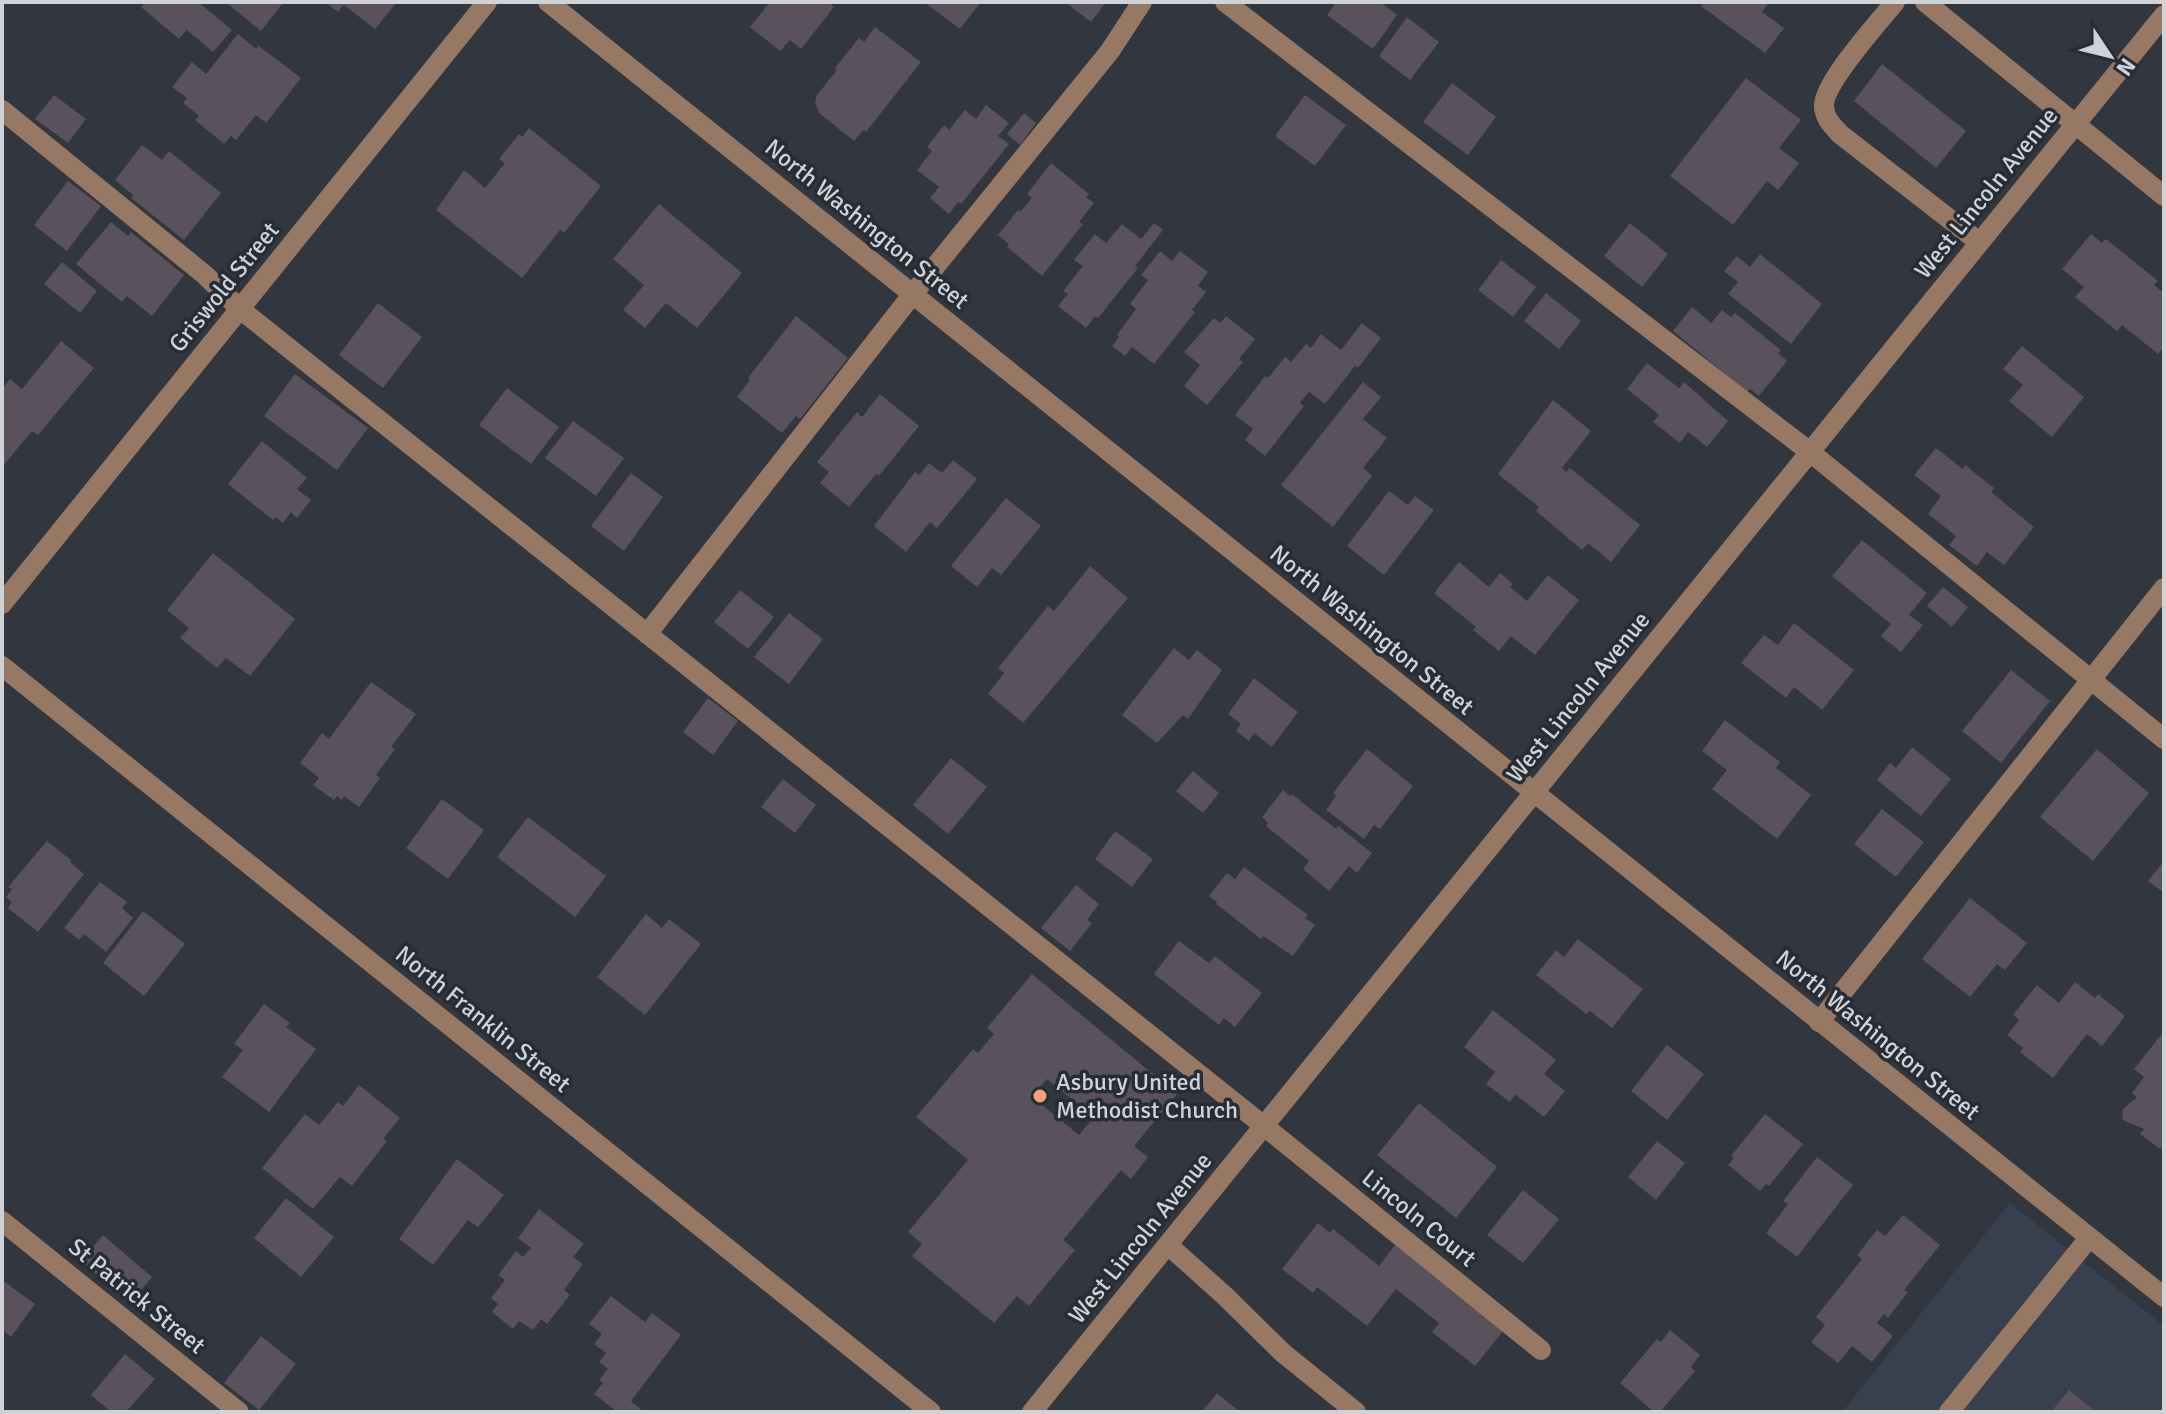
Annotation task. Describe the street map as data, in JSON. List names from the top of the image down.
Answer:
{
  "streets": {
    "street": [
      "West Lincoln Avenue",
      "North Washington Street",
      "Griswold Street",
      "North Franklin Street",
      "Lincoln Court",
      "St Patrick Street"
    ]
  },
  "crossings": [
    ["West Lincoln Avenue", "North Washington Street"],
    ["West Lincoln Avenue", "Lincoln Court"],
    ["Griswold Street", "Lincoln Court"]
  ],
  "places": ["Asbury United Methodist Church"],
  "north": "bottom right"
}
